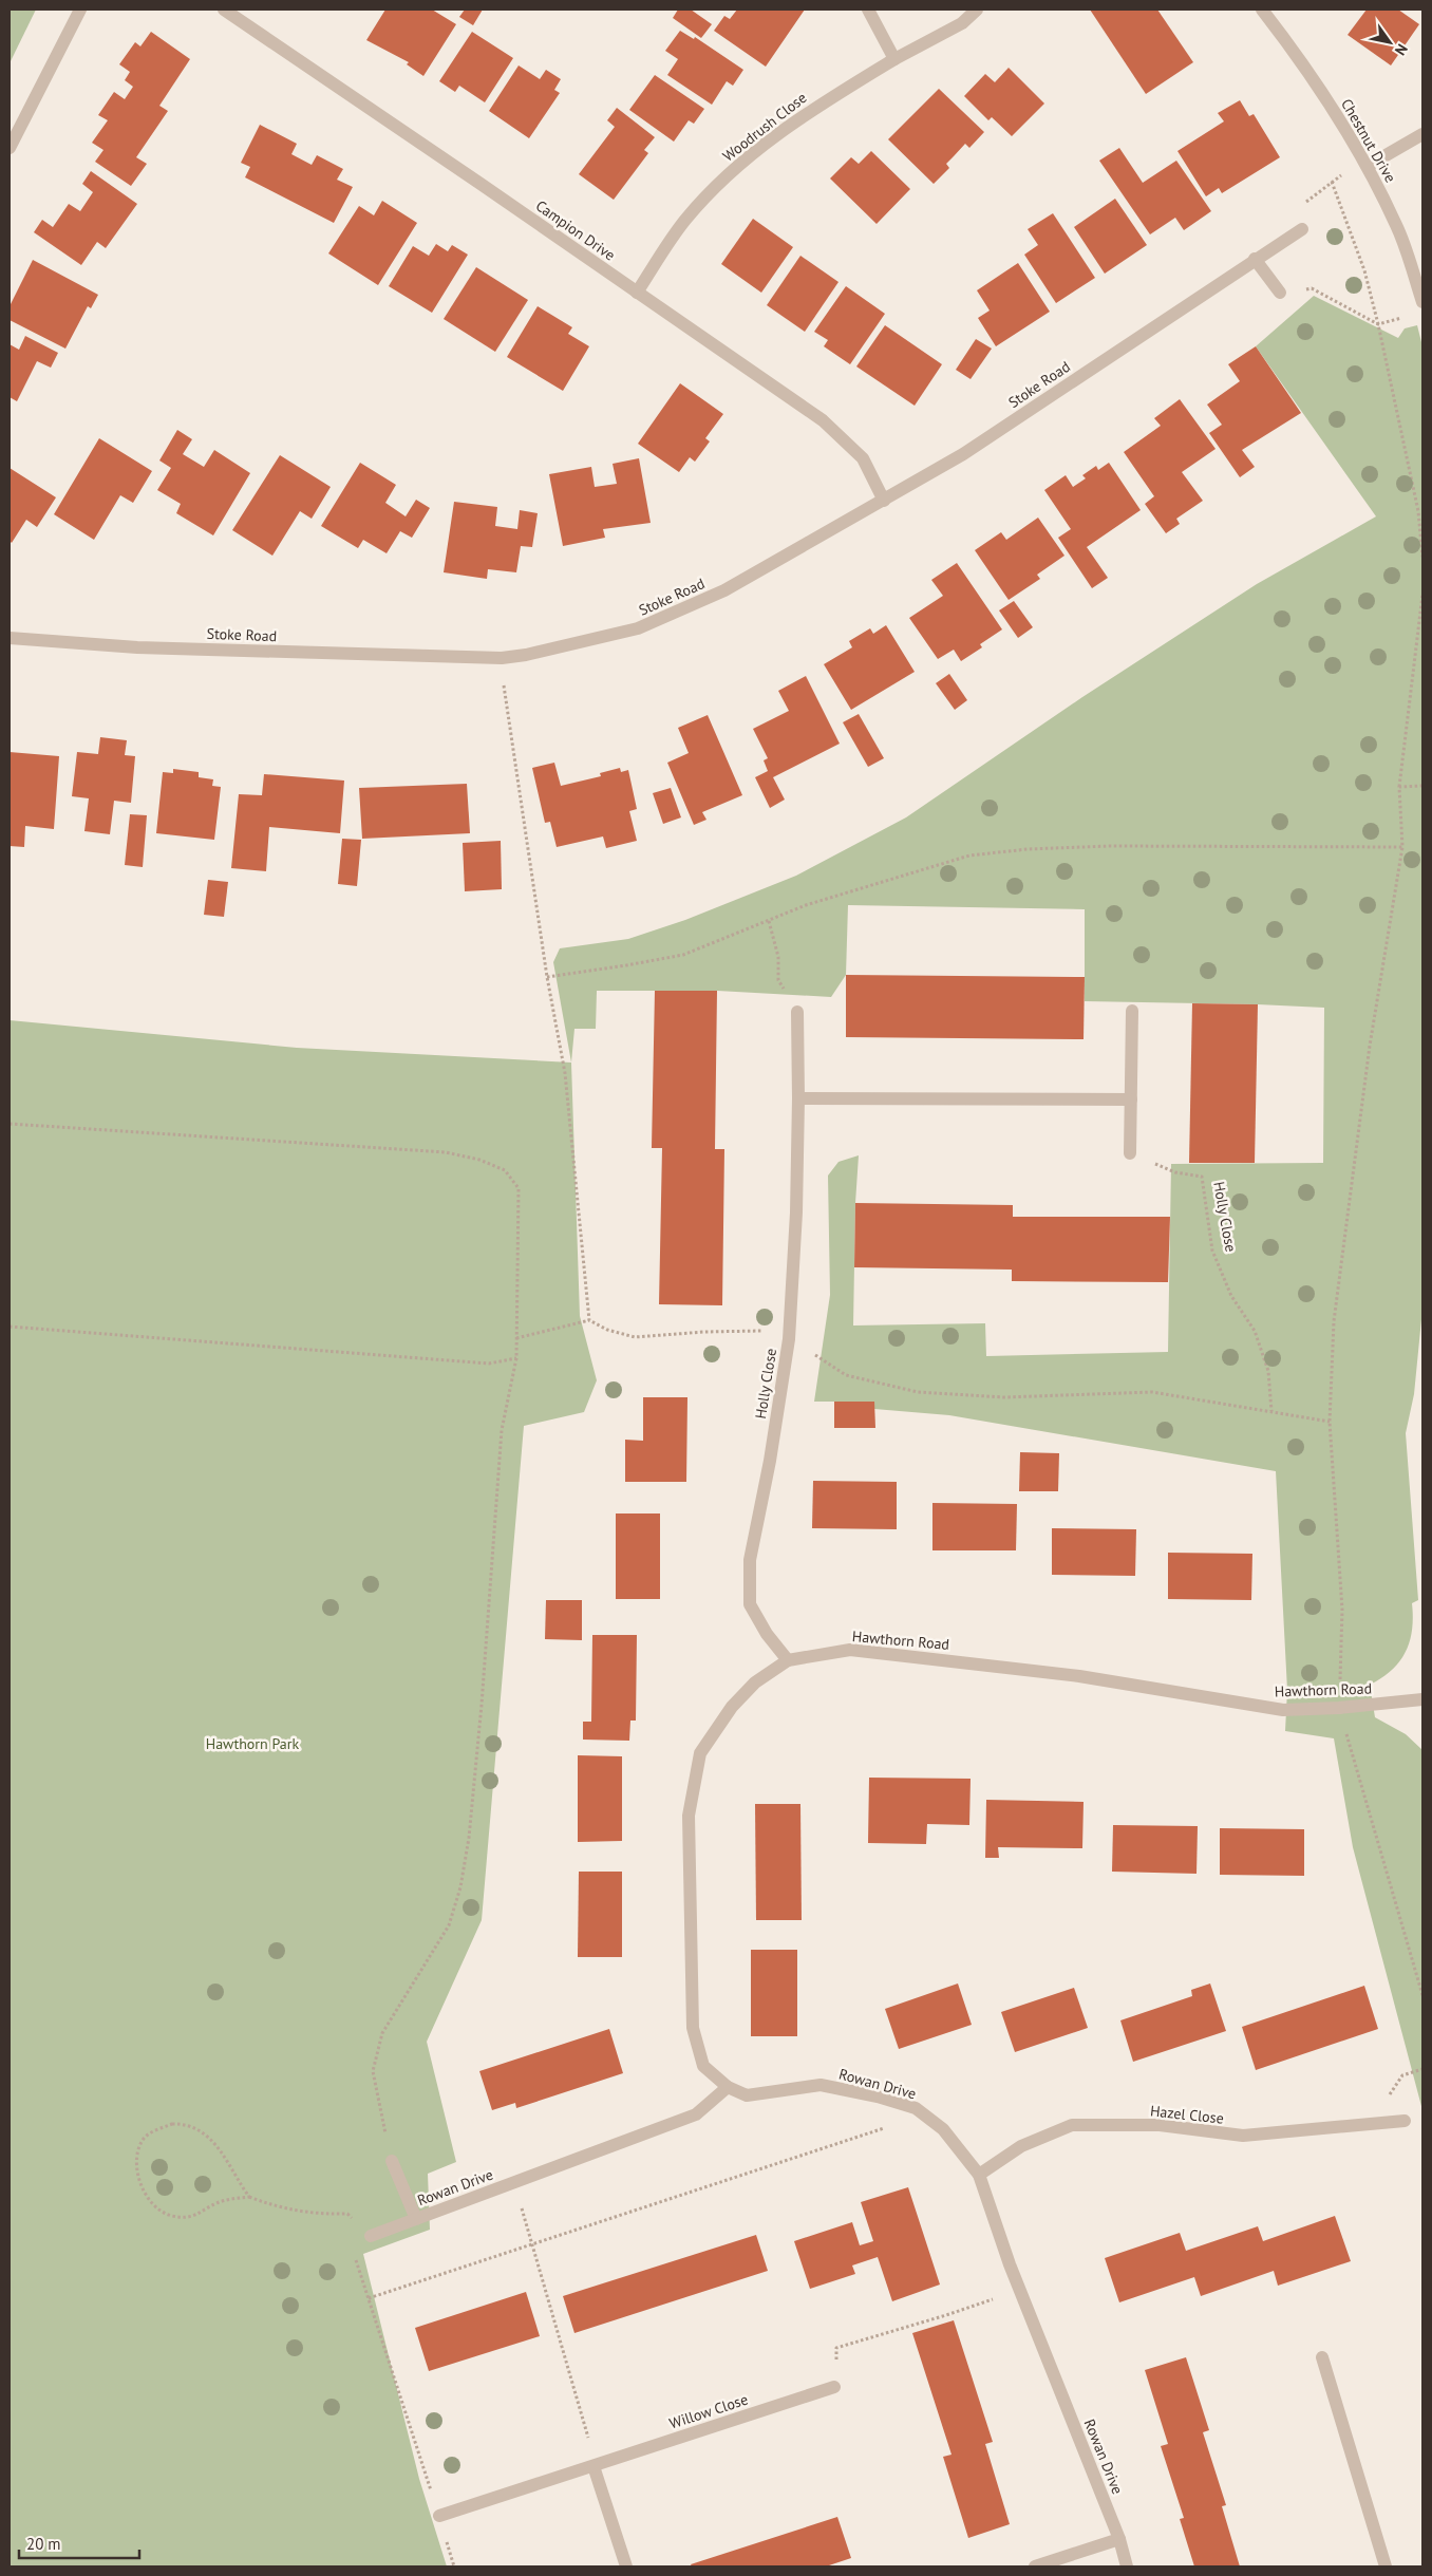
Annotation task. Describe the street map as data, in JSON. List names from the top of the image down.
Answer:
{
  "streets": {
    "street": [
      "Woodrush Close",
      "Chestnut Drive",
      "Campion Drive",
      "Stoke Road",
      "Holly Close",
      "Hawthorn Road",
      "Rowan Drive",
      "Hazel Close",
      "Willow Close"
    ]
  },
  "crossings": [
    ["Woodrush Close", "Campion Drive"],
    ["Campion Drive", "Stoke Road"],
    ["Holly Close", "Hawthorn Road"],
    ["Hawthorn Road", "Rowan Drive"],
    ["Rowan Drive", "Hazel Close"]
  ],
  "parks": ["Hawthorn Park"],
  "scale_bar": "20 m",
  "north": "bottom right"
}
